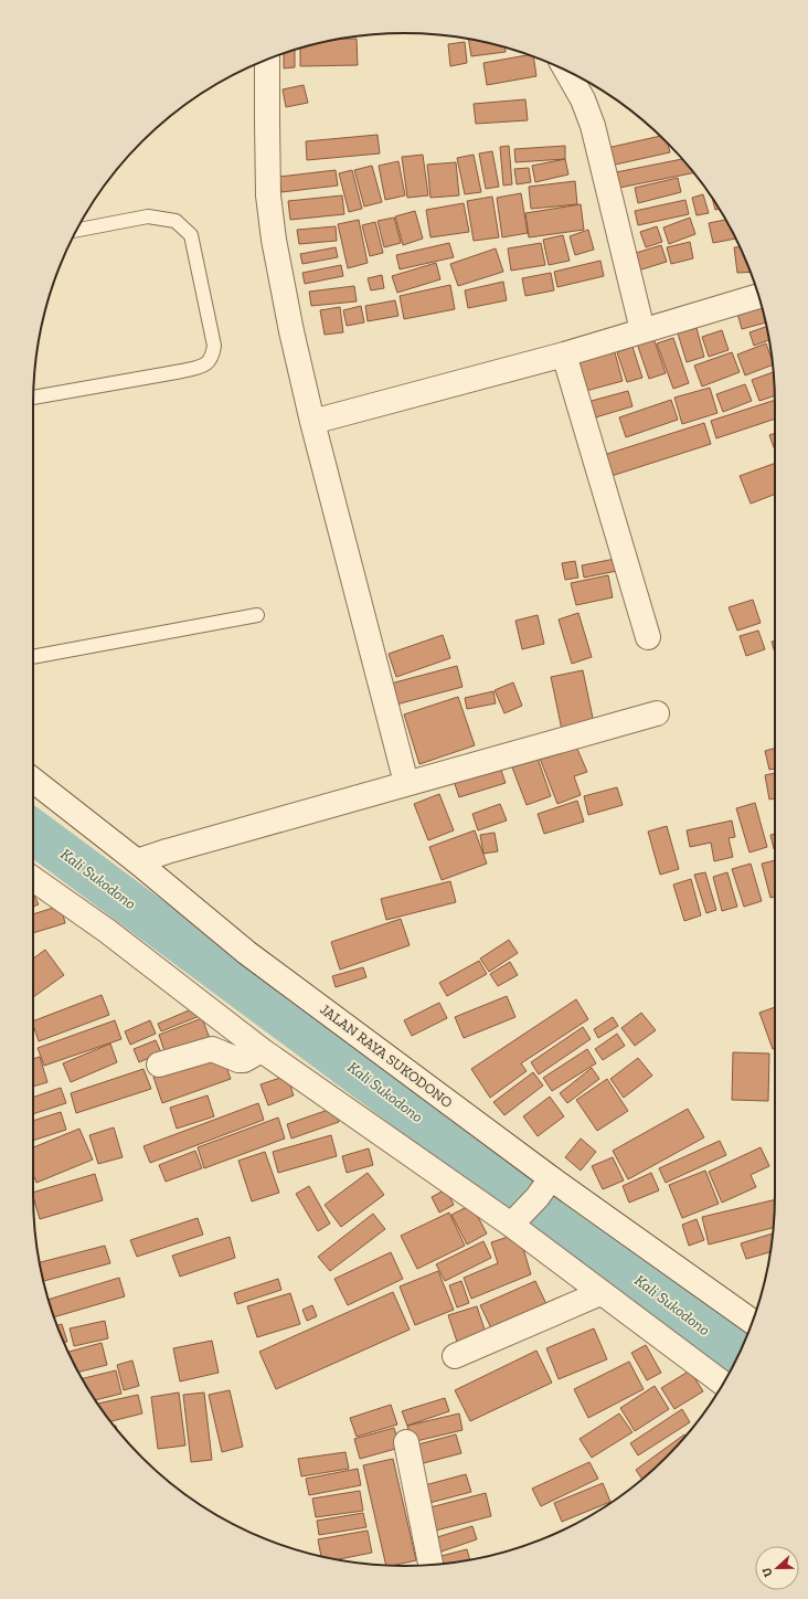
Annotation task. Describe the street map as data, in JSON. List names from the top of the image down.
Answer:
{
  "streets": {
    "street": ["JALAN RAYA SUKODONO"]
  },
  "water": ["Kali Sukodono"],
  "north": "left"
}
